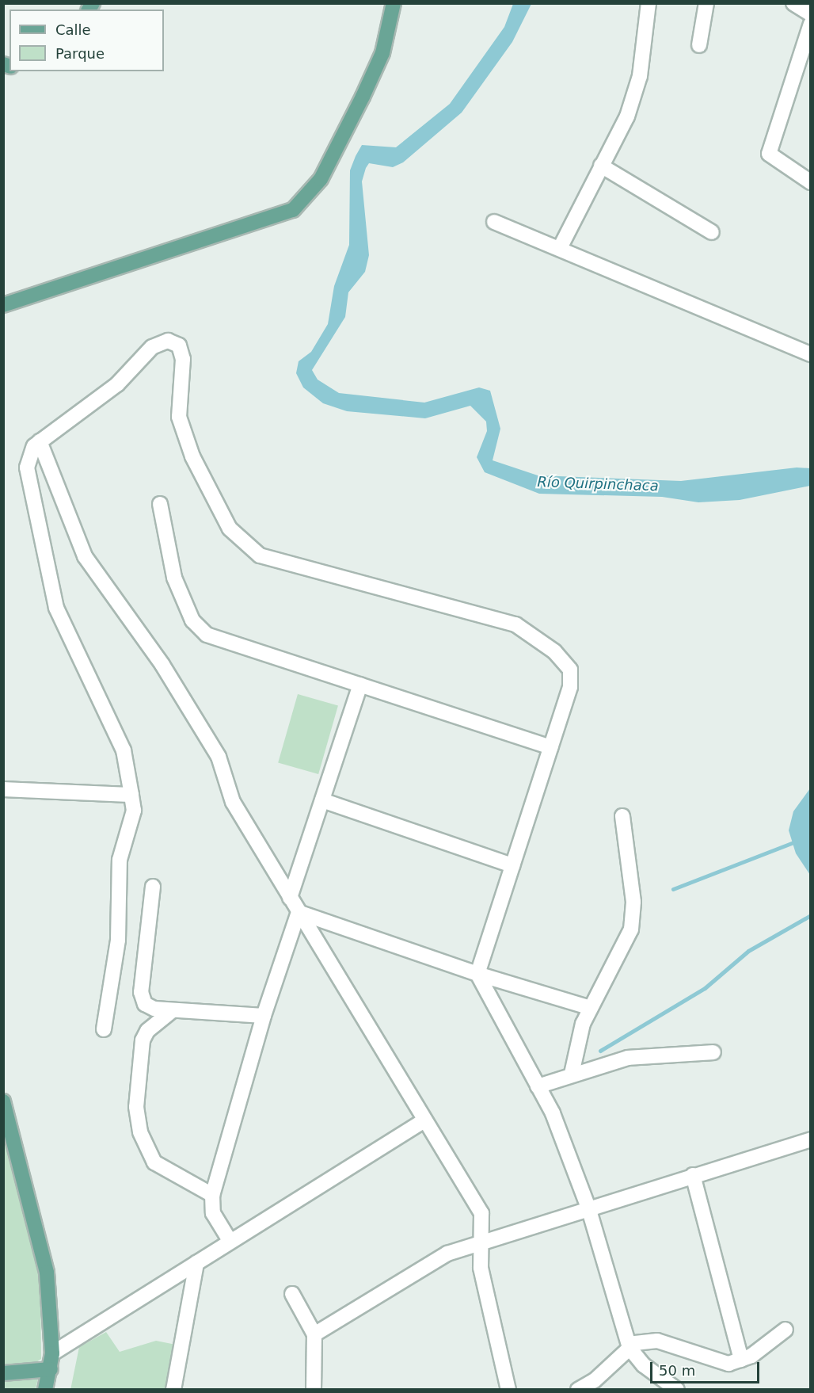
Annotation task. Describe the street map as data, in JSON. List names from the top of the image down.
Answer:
{
  "water": ["Río Quirpinchaca"],
  "legend": ["Calle", "Parque"],
  "scale_bar": "50 m"
}
